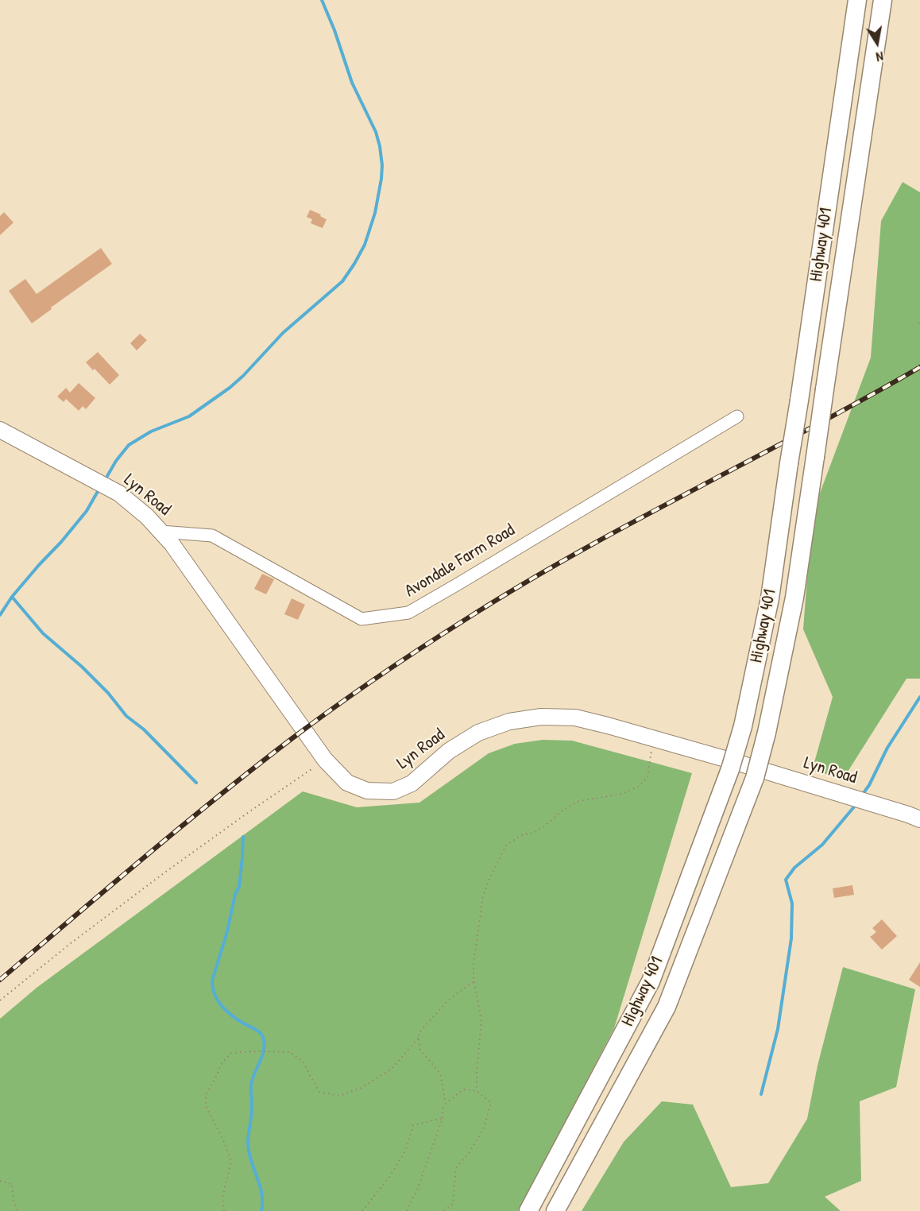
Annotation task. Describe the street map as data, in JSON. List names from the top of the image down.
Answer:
{
  "streets": {
    "highway": ["Highway 401"],
    "main road": ["Lyn Road"],
    "street": ["Avondale Farm Road"]
  },
  "crossings": [
    ["Lyn Road", "Avondale Farm Road"]
  ],
  "north": "bottom"
}
